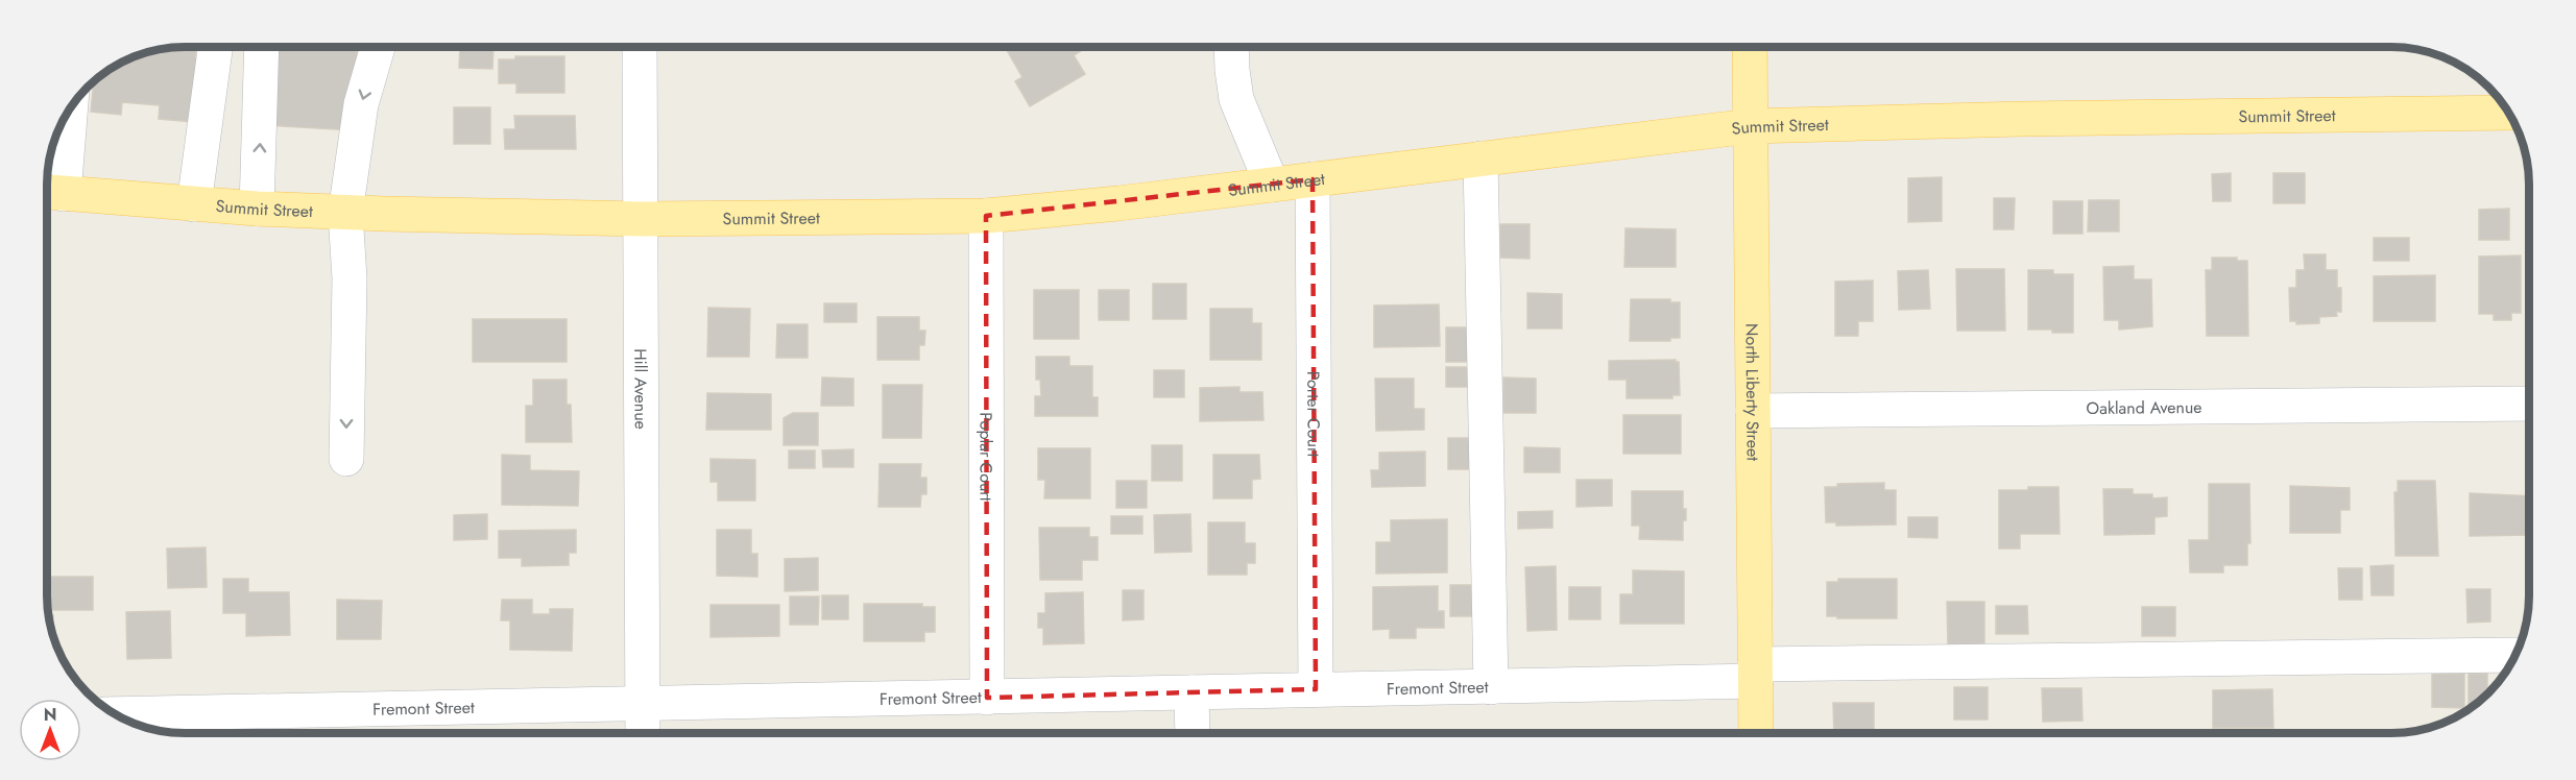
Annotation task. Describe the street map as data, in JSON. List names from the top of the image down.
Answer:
{
  "streets": {
    "main road": ["Summit Street", "North Liberty Street"],
    "street": [
      "Hill Avenue",
      "Oakland Avenue",
      "Porter Court",
      "Poplar Court",
      "Fremont Street"
    ]
  },
  "crossings": [
    ["Summit Street", "Hill Avenue"],
    ["Summit Street", "North Liberty Street"],
    ["Summit Street", "Porter Court"],
    ["Summit Street", "Poplar Court"],
    ["Hill Avenue", "Fremont Street"],
    ["North Liberty Street", "Oakland Avenue"],
    ["North Liberty Street", "Fremont Street"],
    ["Porter Court", "Fremont Street"],
    ["Poplar Court", "Fremont Street"]
  ],
  "north": "top"
}
